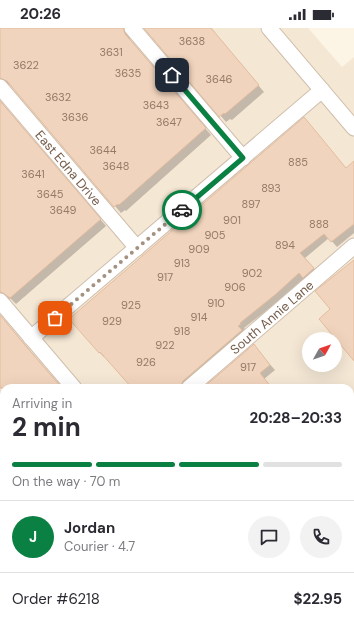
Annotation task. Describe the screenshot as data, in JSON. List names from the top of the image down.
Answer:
{
  "streets": {
    "street": ["East Edna Drive", "South Annie Lane"]
  },
  "house_numbers": [
    "3638",
    "3631",
    "3622",
    "3635",
    "3646",
    "3632",
    "3643",
    "3636",
    "3647",
    "3644",
    "885",
    "3648",
    "3641",
    "893",
    "3645",
    "897",
    "3649",
    "901",
    "888",
    "905",
    "894",
    "909",
    "913",
    "902",
    "917",
    "906",
    "910",
    "925",
    "914",
    "929",
    "918",
    "922",
    "926",
    "917"
  ],
  "north": "top right",
  "page": {
    "status": "20:26",
    "heading": ["2 min", "Arriving in", "20:28–20:33"],
    "panel": [
      "Jordan",
      "Courier · 4.7",
      "Order #6218",
      "$22.95"
    ],
    "bar": "On the way · 70 m",
    "round": "J"
  }
}
